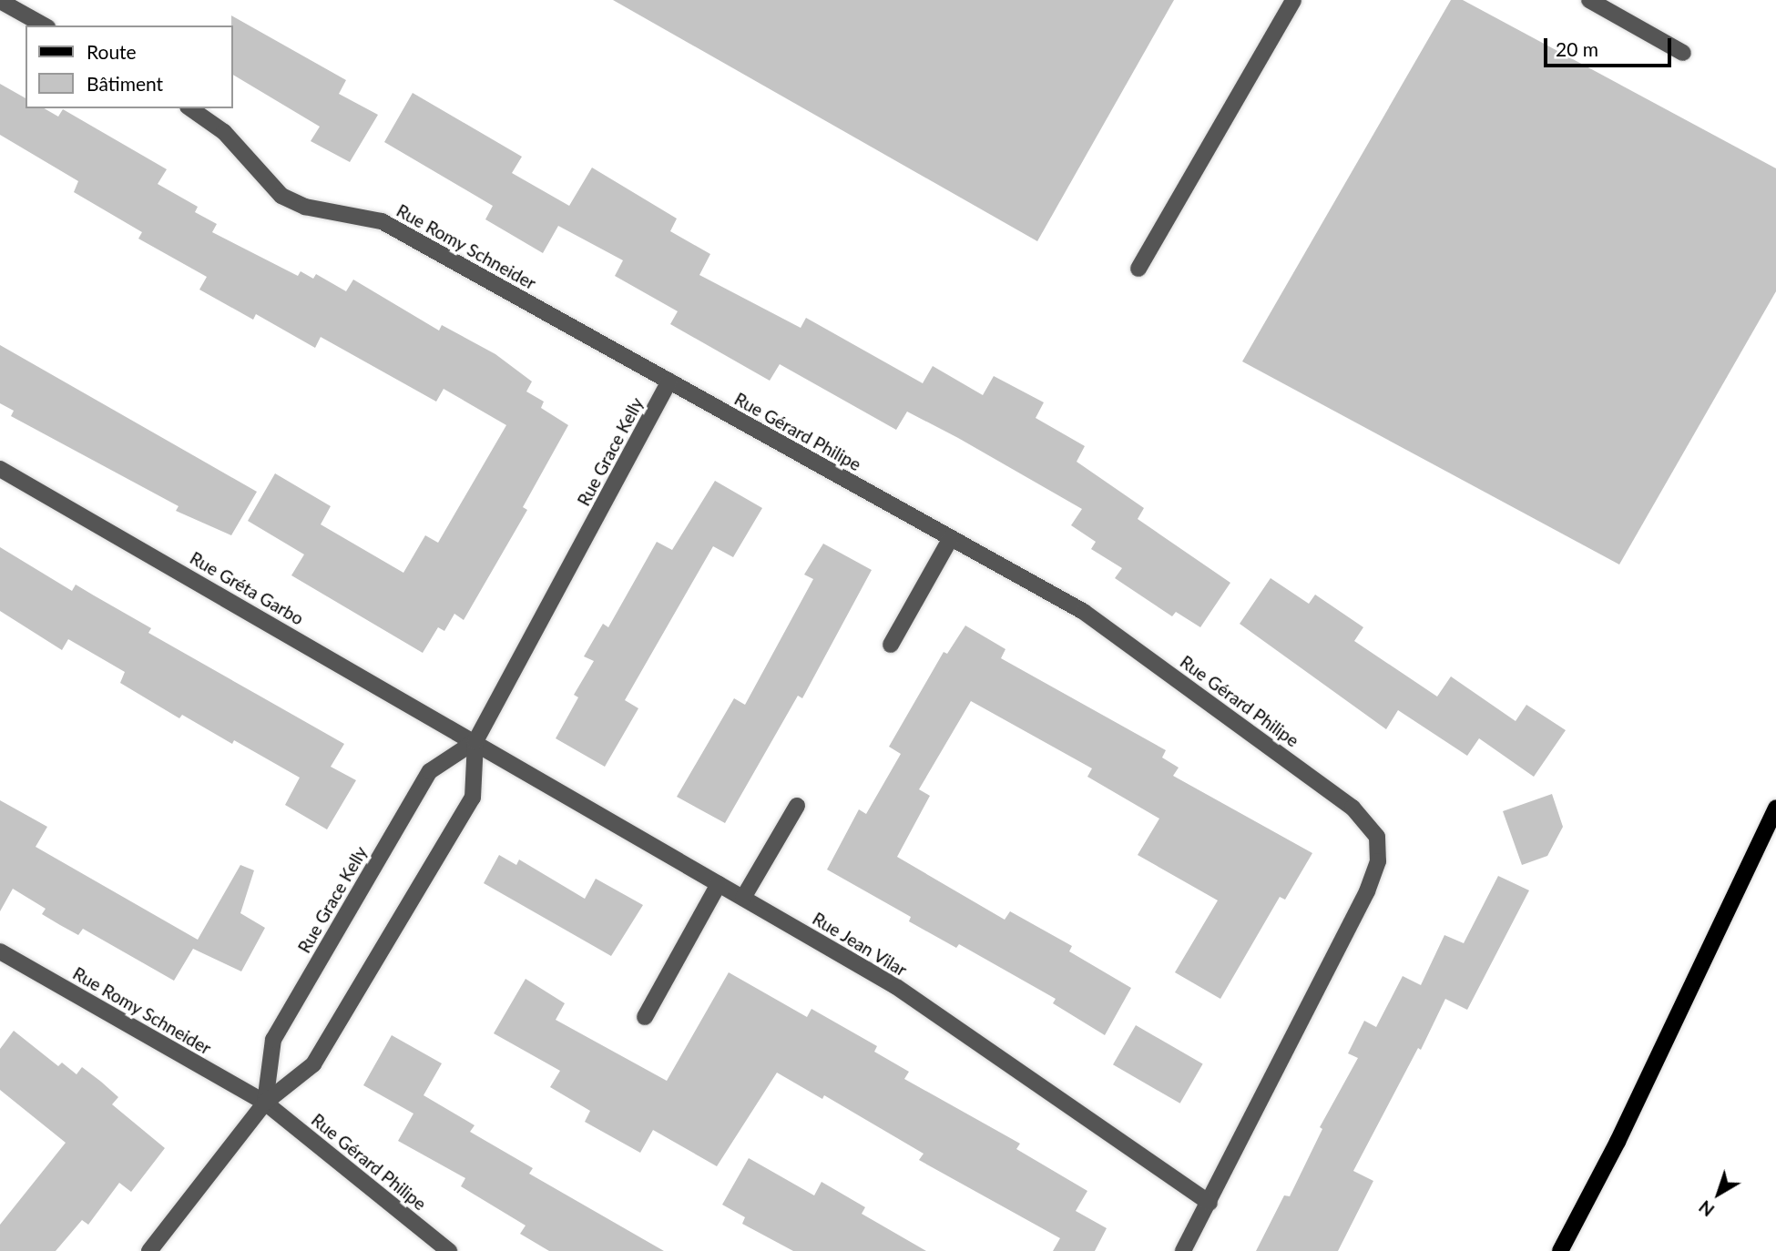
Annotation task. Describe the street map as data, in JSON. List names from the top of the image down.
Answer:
{
  "streets": {
    "street": [
      "Rue Romy Schneider",
      "Rue Gérard Philipe",
      "Rue Grace Kelly",
      "Rue Gréta Garbo",
      "Rue Jean Vilar"
    ]
  },
  "crossings": [
    ["Rue Romy Schneider", "Rue Gérard Philipe"],
    ["Rue Romy Schneider", "Rue Grace Kelly"],
    ["Rue Gérard Philipe", "Rue Grace Kelly"],
    ["Rue Gérard Philipe", "Rue Jean Vilar"],
    ["Rue Grace Kelly", "Rue Gréta Garbo"],
    ["Rue Grace Kelly", "Rue Jean Vilar"],
    ["Rue Gréta Garbo", "Rue Jean Vilar"]
  ],
  "legend": ["Route", "Bâtiment"],
  "scale_bar": "20 m",
  "north": "bottom left"
}
